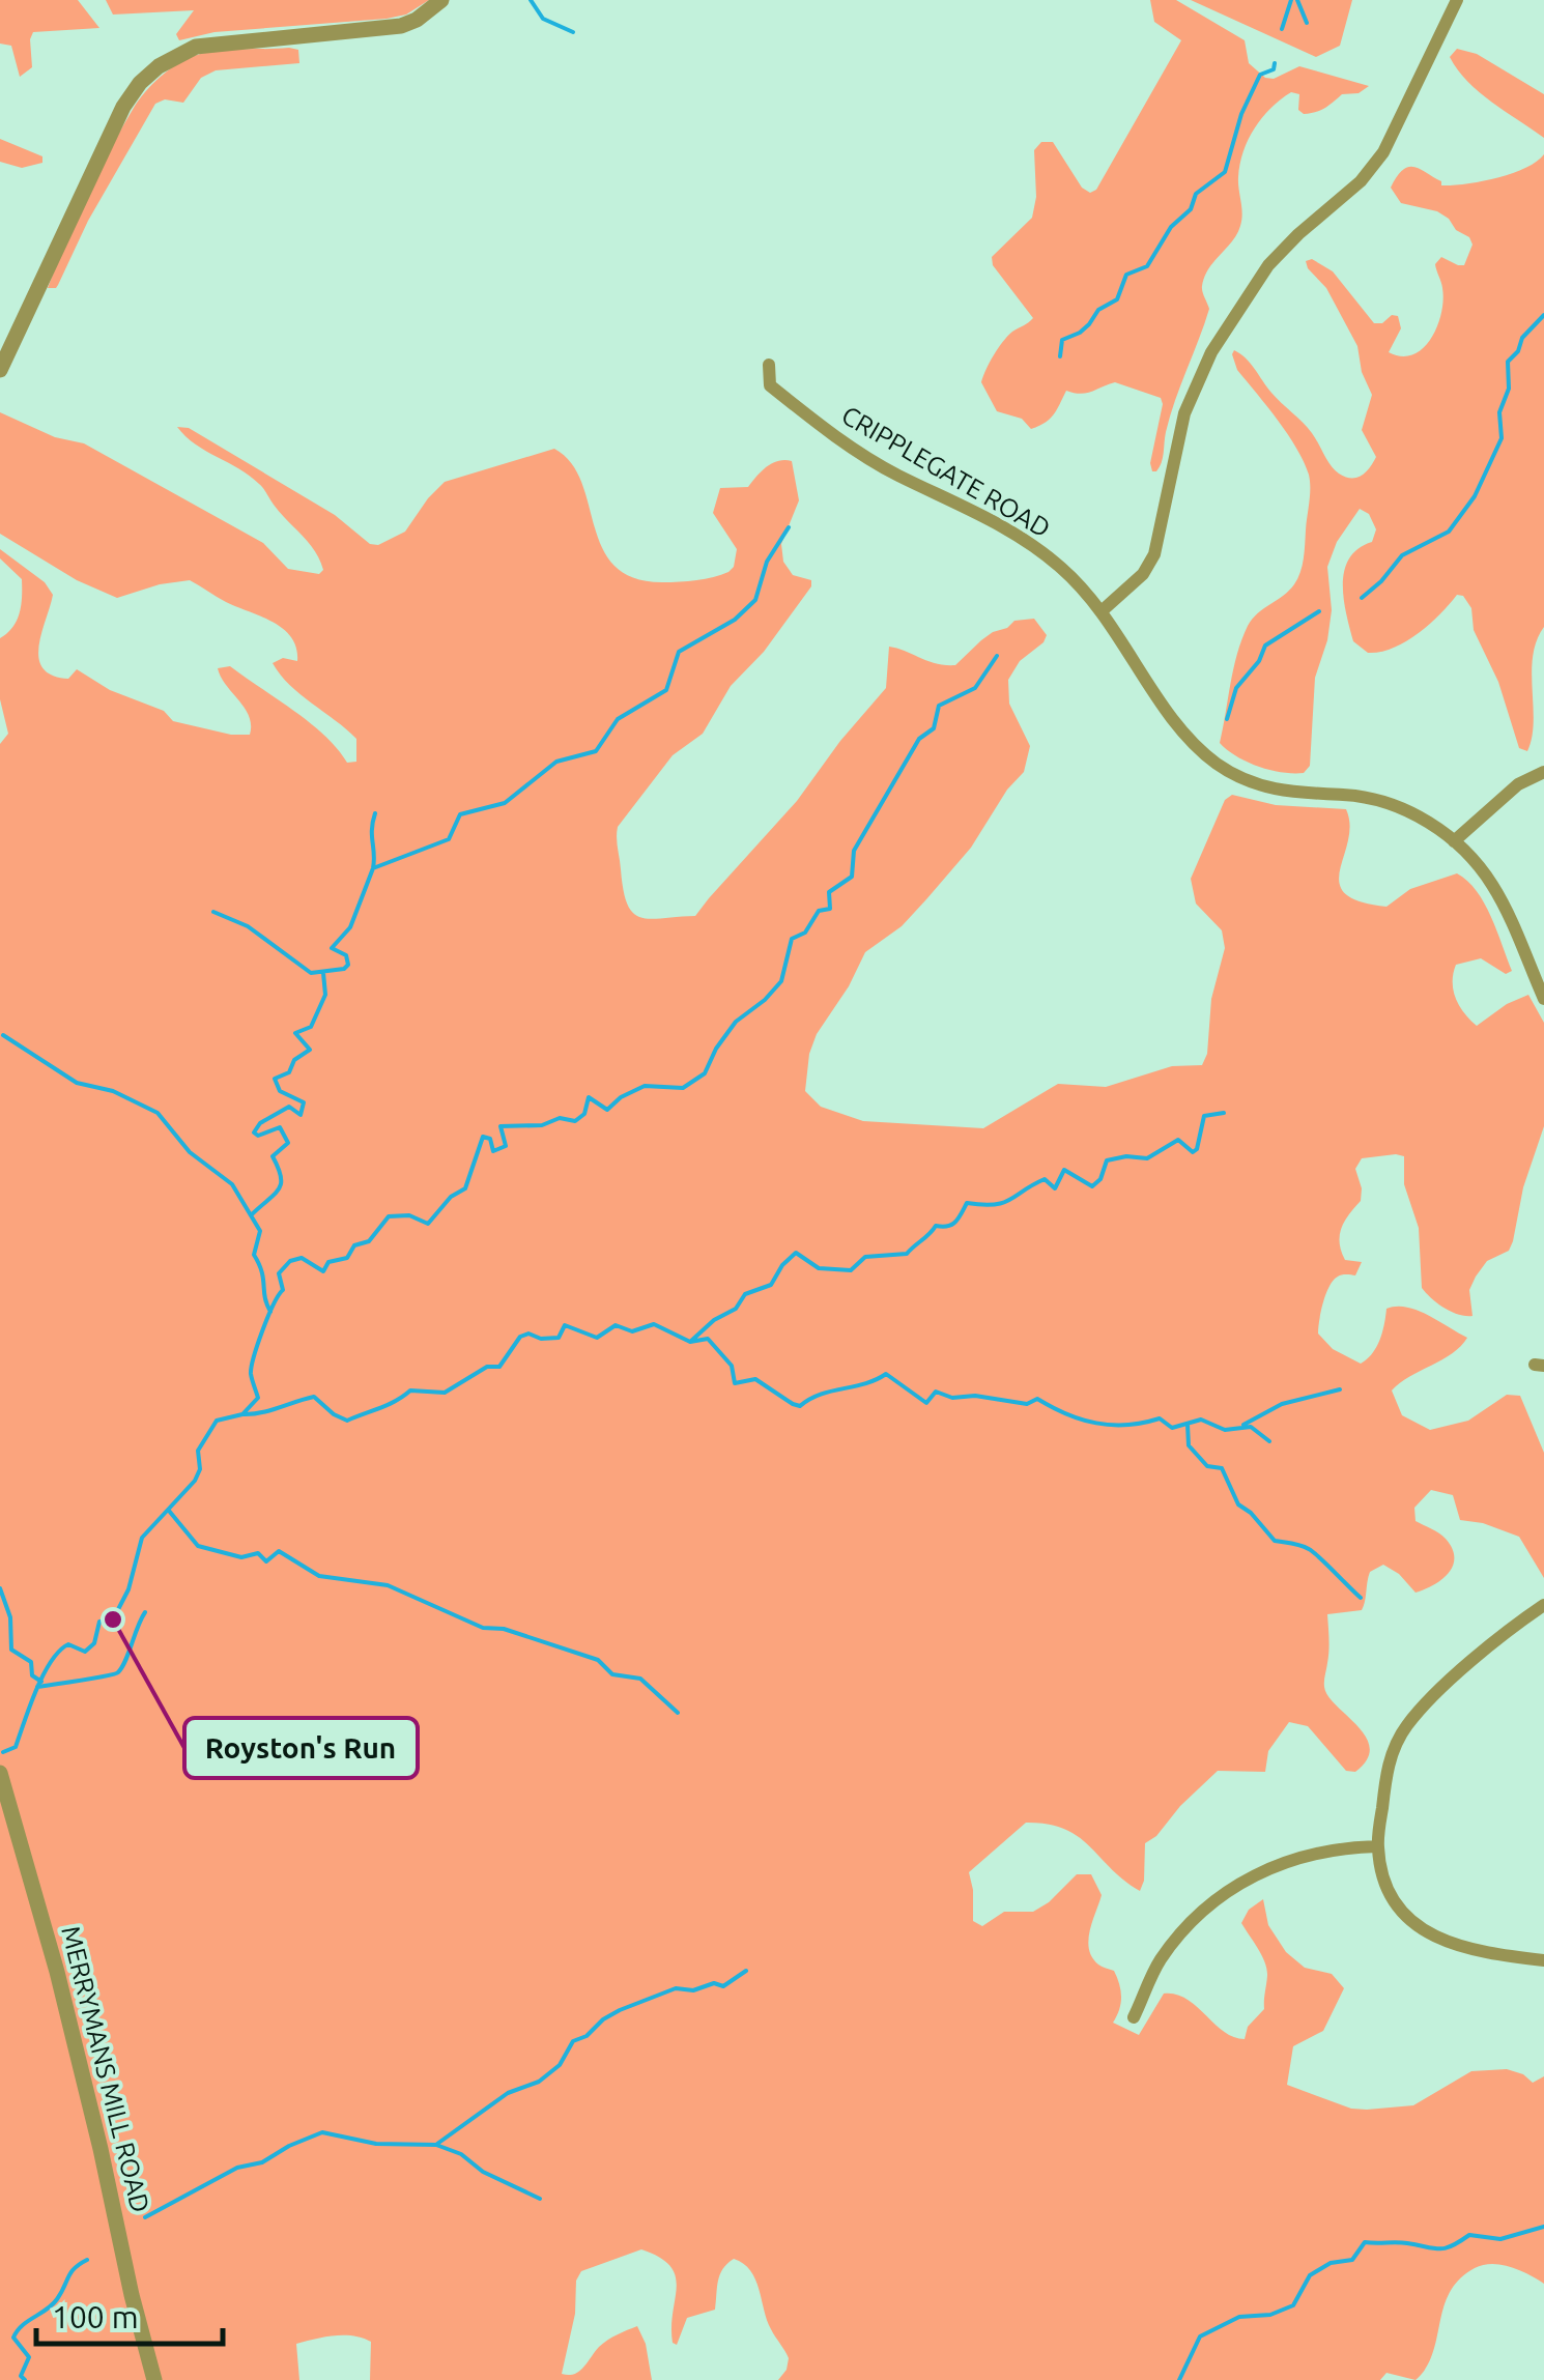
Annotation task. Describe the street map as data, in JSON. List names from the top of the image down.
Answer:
{
  "streets": {
    "street": ["CRIPPLEGATE ROAD", "MERRYMANS MILL ROAD"]
  },
  "places": ["Royston's Run"],
  "scale_bar": "100 m"
}
